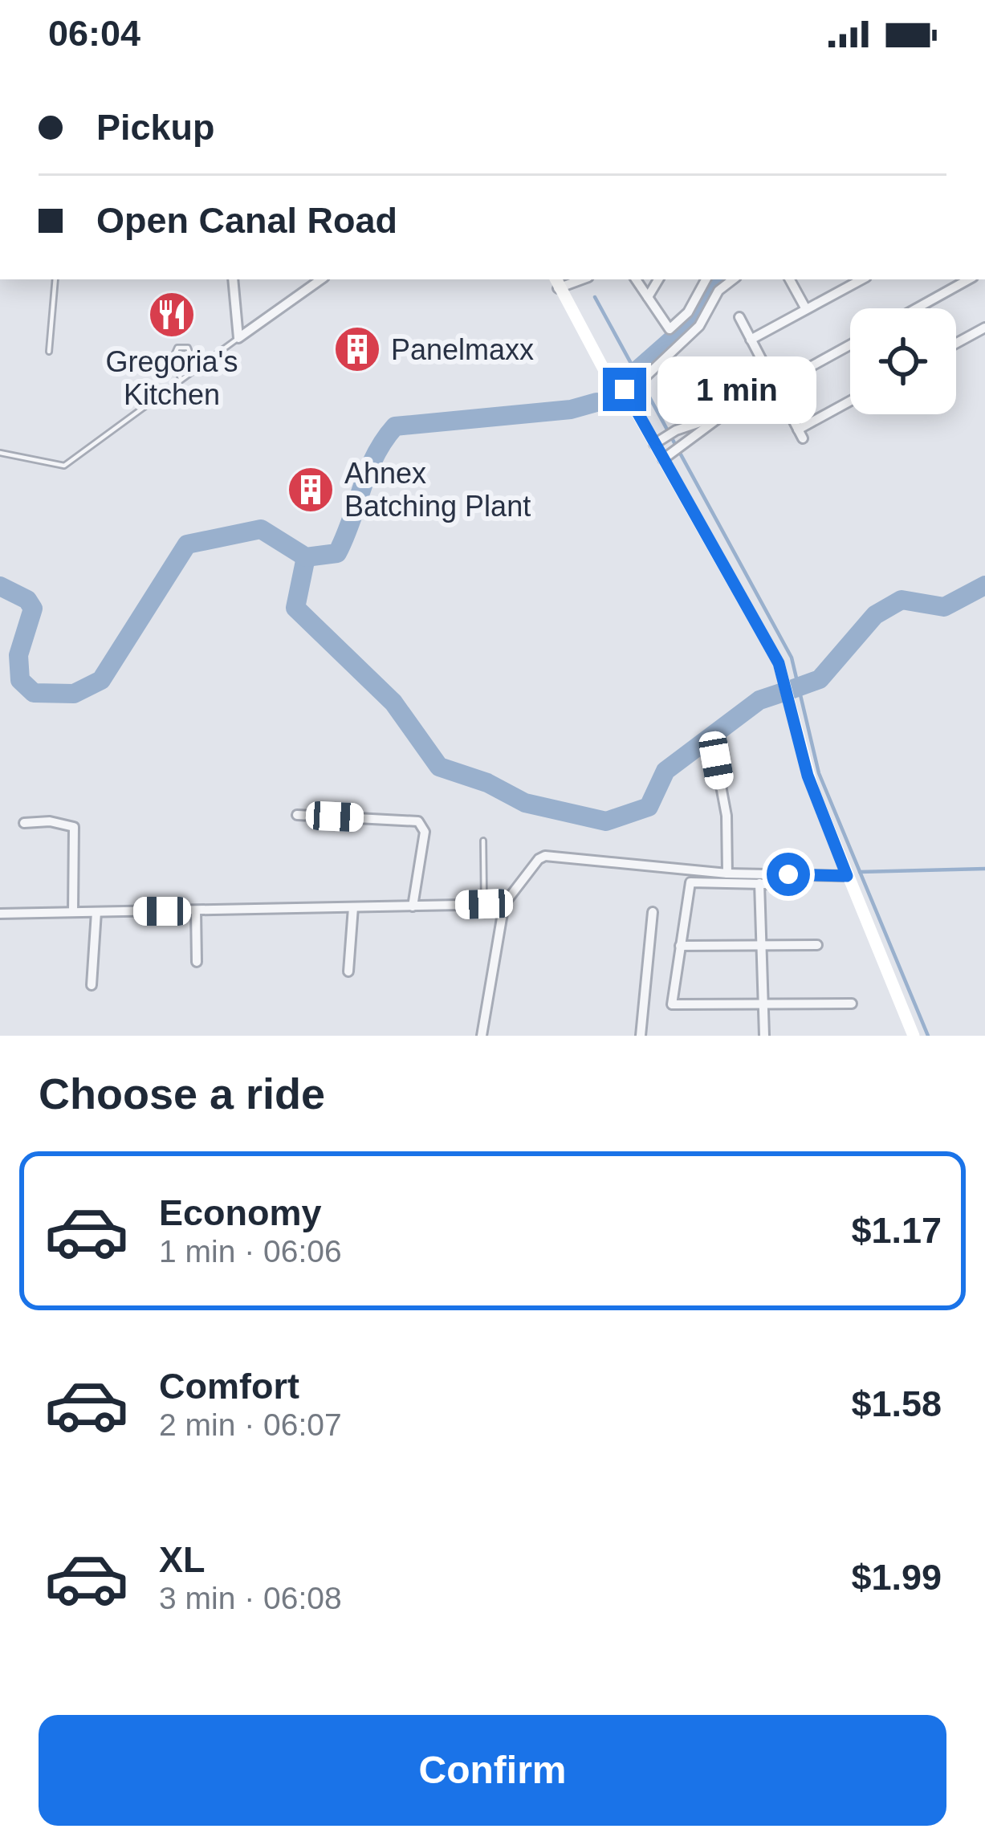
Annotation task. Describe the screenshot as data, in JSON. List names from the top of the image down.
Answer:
{
  "places": {
    "restaurant": ["Gregoria's Kitchen"],
    "building": ["Panelmaxx", "Ahnex Batching Plant"]
  },
  "page": {
    "status": "06:04",
    "banner": ["Pickup", "Open Canal Road"],
    "bubble": "1 min",
    "heading": "Choose a ride",
    "list": [
      {
        "name": "Economy",
        "note": "1 min · 06:06",
        "value": "$1.17"
      },
      {
        "name": "Comfort",
        "note": "2 min · 06:07",
        "value": "$1.58"
      },
      {
        "name": "XL",
        "note": "3 min · 06:08",
        "value": "$1.99"
      }
    ],
    "buttons": "Confirm"
  }
}
